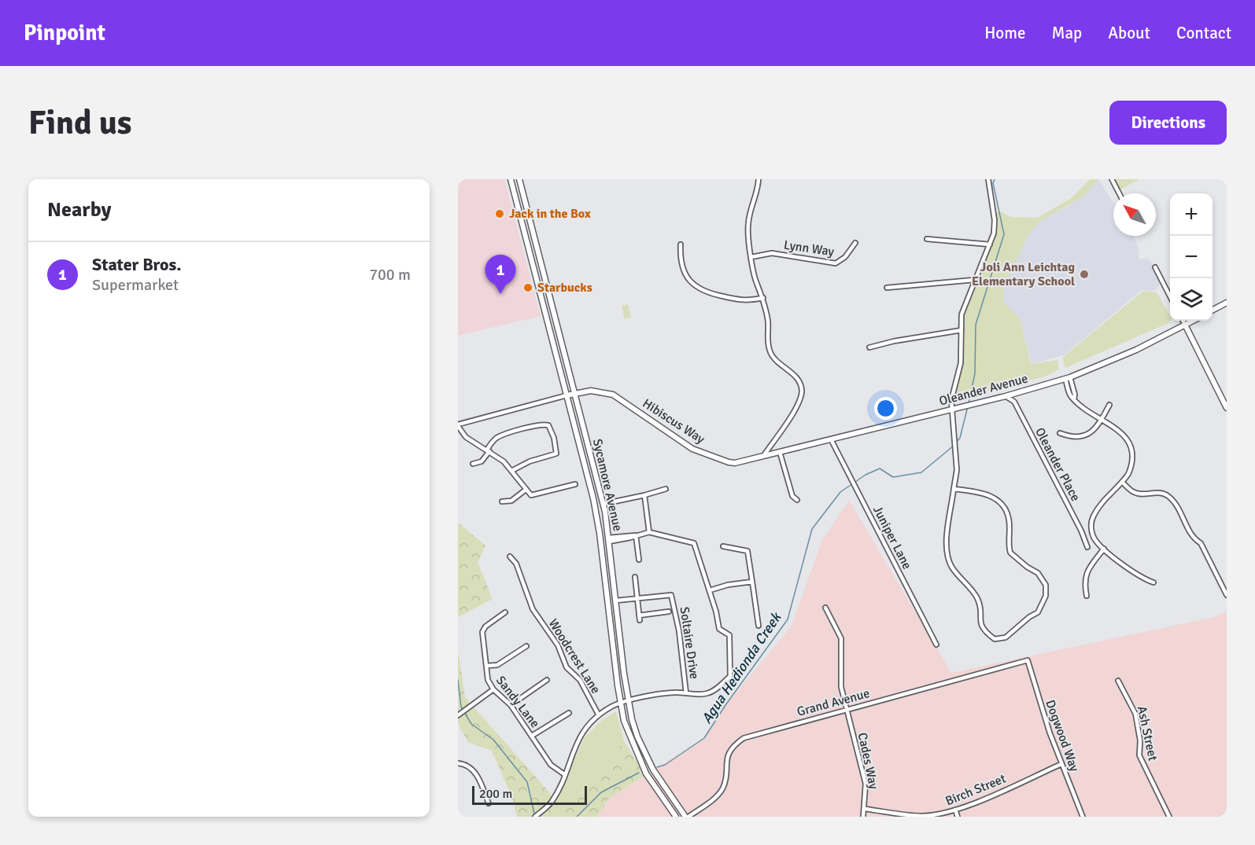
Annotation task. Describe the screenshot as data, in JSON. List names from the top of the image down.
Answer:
{
  "streets": {
    "main road": ["Oleander Avenue", "Hibiscus Way", "Sycamore Avenue"],
    "street": [
      "Lynn Way",
      "Oleander Place",
      "Juniper Lane",
      "Soltaire Drive",
      "Woodcrest Lane",
      "Sandy Lane",
      "Grand Avenue",
      "Ash Street",
      "Dogwood Way",
      "Cades Way",
      "Birch Street"
    ]
  },
  "crossings": [
    ["Oleander Avenue", "Hibiscus Way"],
    ["Oleander Avenue", "Oleander Place"],
    ["Oleander Avenue", "Juniper Lane"],
    ["Hibiscus Way", "Sycamore Avenue"],
    ["Sycamore Avenue", "Soltaire Drive"],
    ["Sycamore Avenue", "Grand Avenue"],
    ["Grand Avenue", "Dogwood Way"],
    ["Grand Avenue", "Cades Way"],
    ["Dogwood Way", "Birch Street"],
    ["Cades Way", "Birch Street"]
  ],
  "water": ["Agua Hedionda Creek"],
  "places": ["Jack in the Box", "Joli Ann Leichtag Elementary School", "Starbucks"],
  "scale_bar": "200 m",
  "north": "top left",
  "page": {
    "header": "Pinpoint",
    "nav": [
      "Home",
      "Map",
      "About",
      "Contact"
    ],
    "buttons": "Directions",
    "title": "Find us",
    "heading": "Nearby",
    "map_buttons": ["+", "−"],
    "list": [
      {
        "mark": "1",
        "name": "Stater Bros.",
        "note": "Supermarket",
        "value": "700 m"
      }
    ],
    "pins": "1",
    "scale": "200 m"
  }
}
